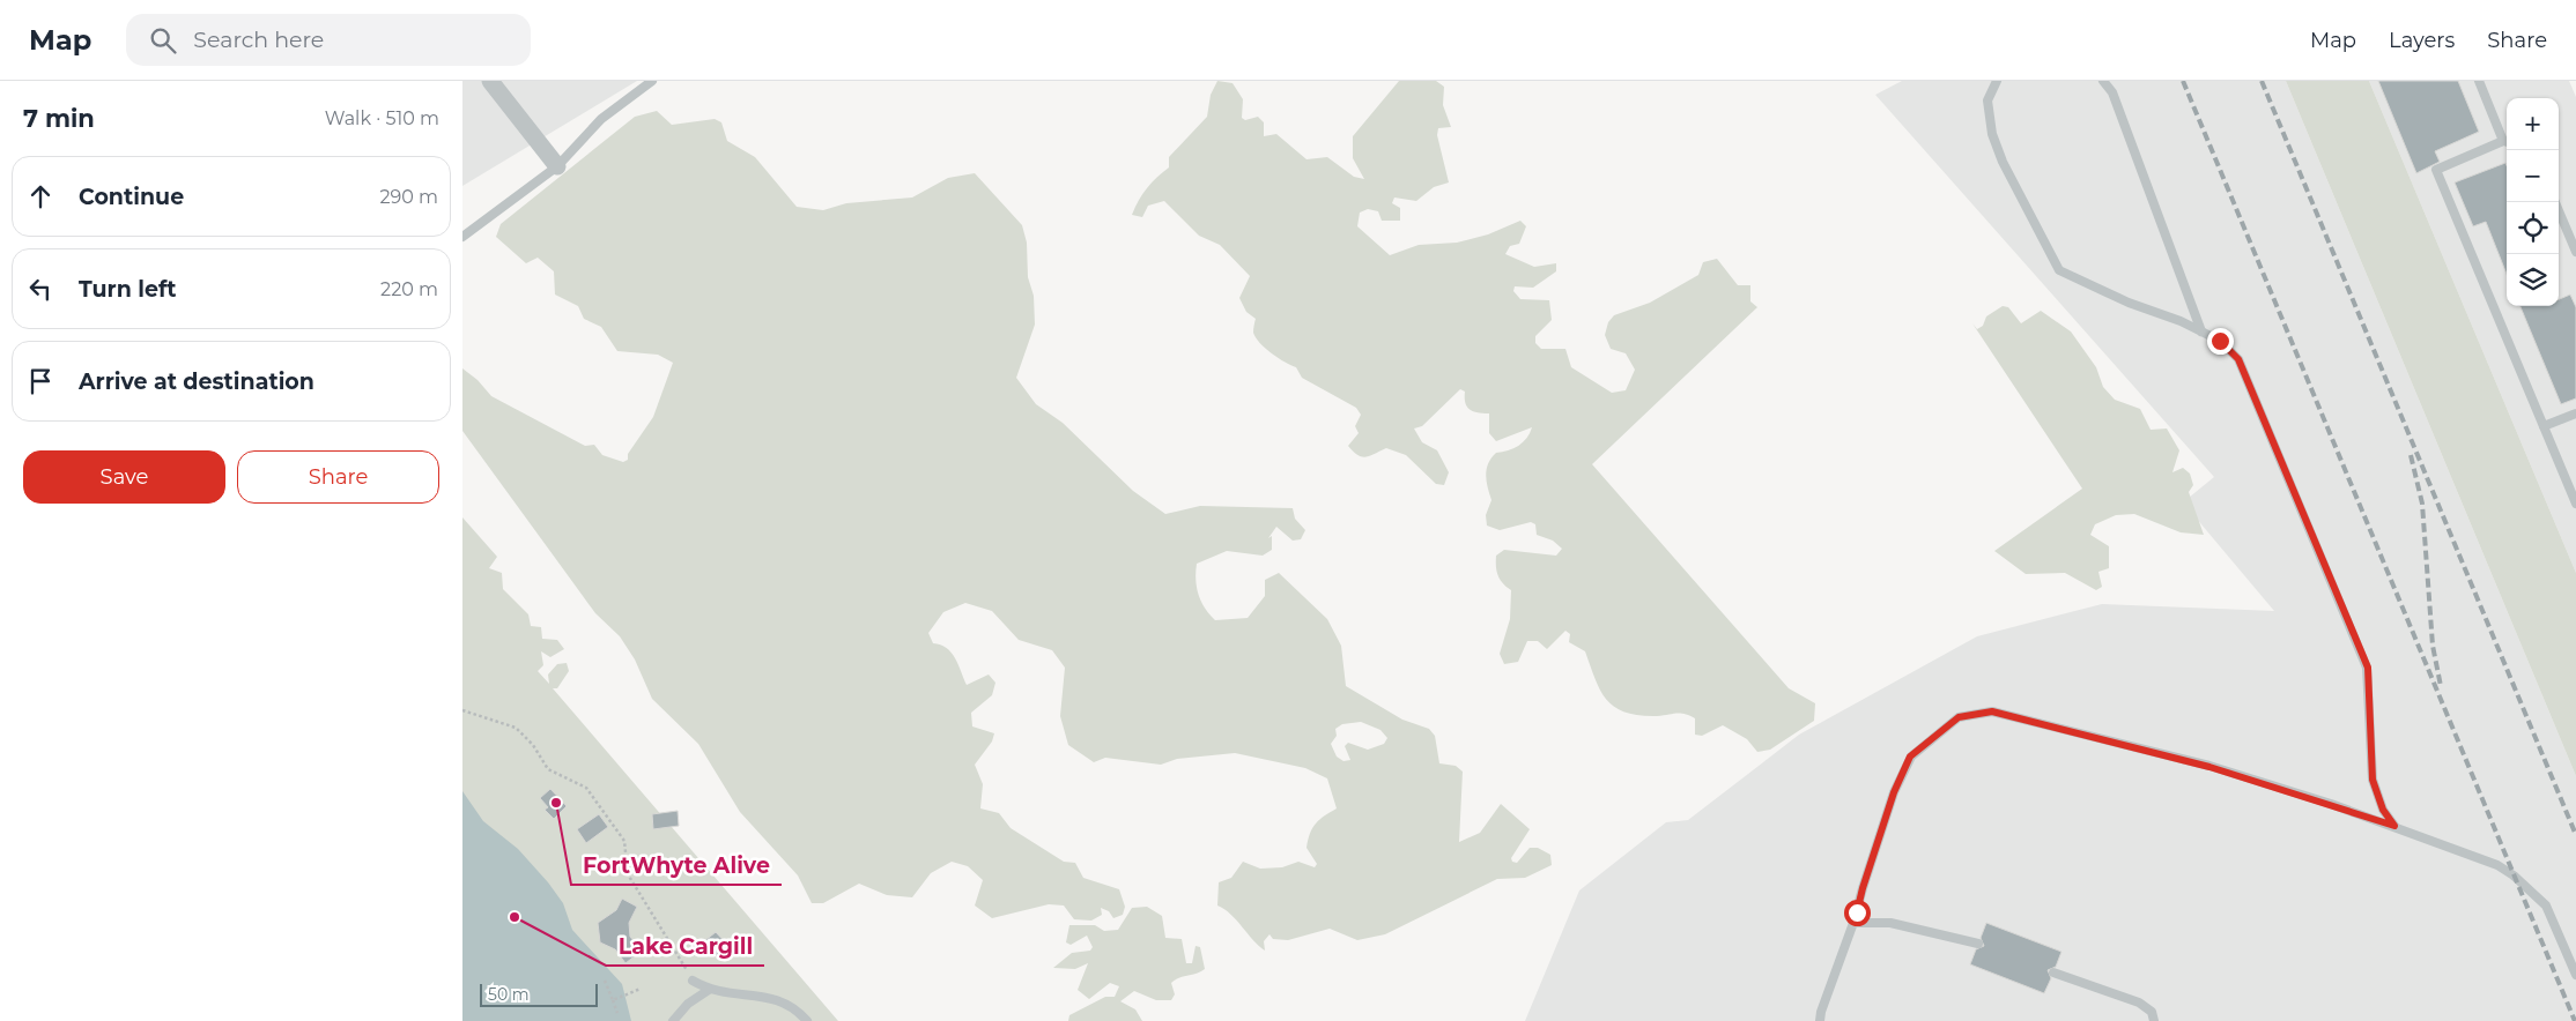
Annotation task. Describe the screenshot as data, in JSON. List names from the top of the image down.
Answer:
{
  "places": ["FortWhyte Alive", "Lake Cargill"],
  "scale_bar": "50 m",
  "page": {
    "header": "Map",
    "search": "Search here",
    "nav": ["Map", "Layers", "Share"],
    "heading": ["7 min", "Walk · 510 m"],
    "map_buttons": ["+", "−"],
    "list": [
      ["Continue", "290 m"],
      ["Turn left", "220 m"],
      "Arrive at destination"
    ],
    "buttons": ["Save", "Share"],
    "scale": "50 m"
  }
}
